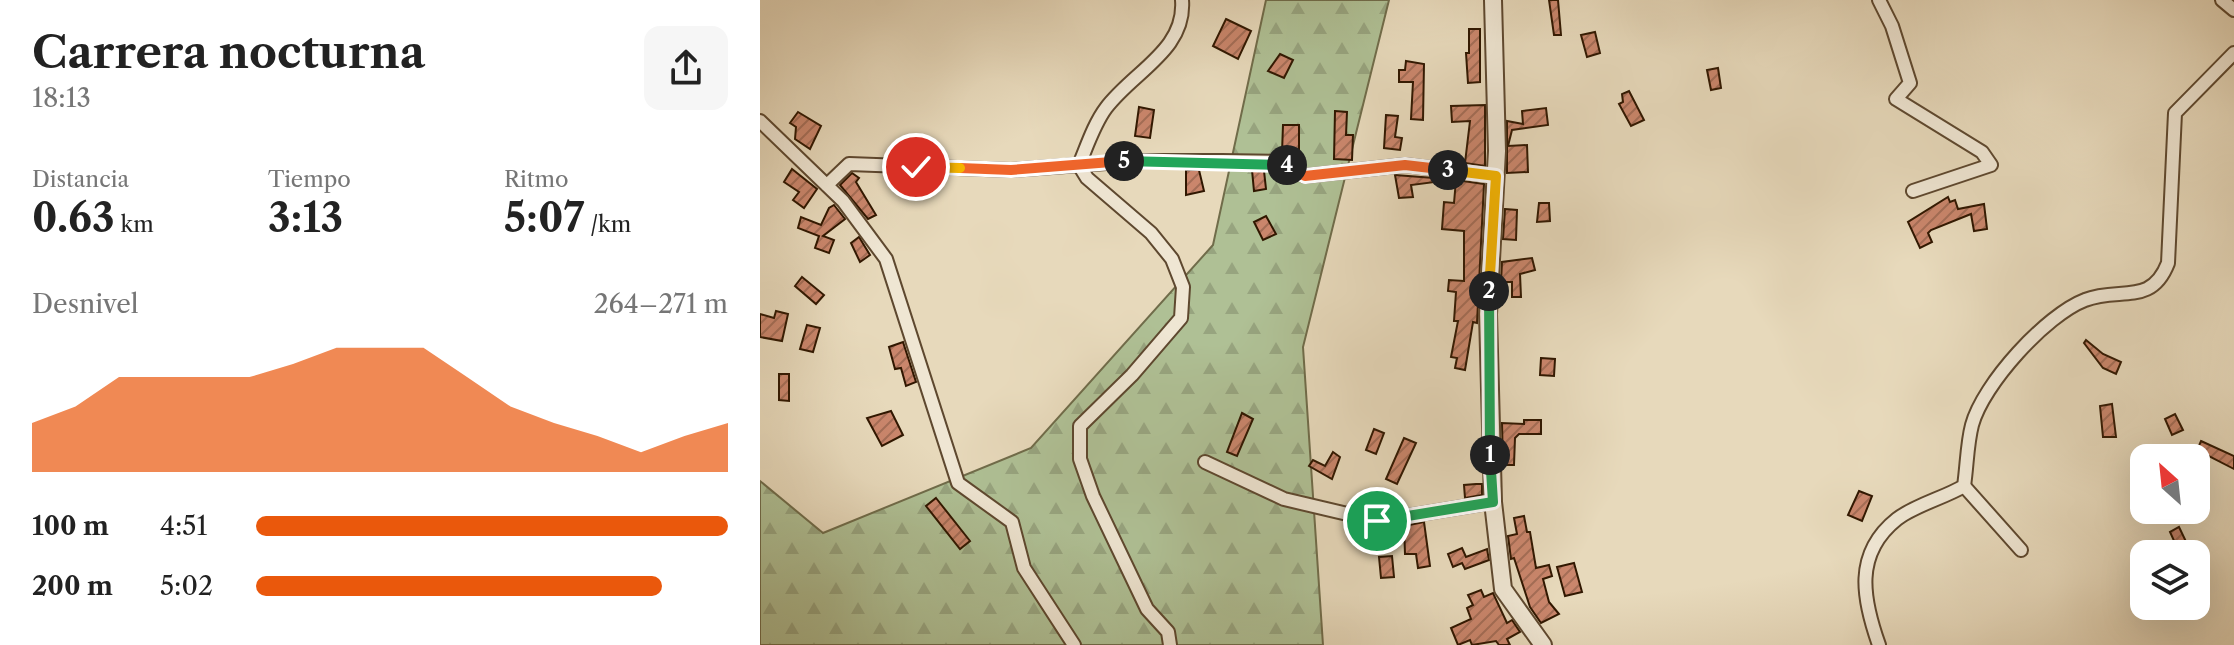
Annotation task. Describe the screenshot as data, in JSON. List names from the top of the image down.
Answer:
{
  "north": "top left",
  "page": {
    "heading": ["Carrera nocturna", "18:13"],
    "stats": [
      ["Distancia", "0.63 km"],
      ["Tiempo", "3:13"],
      ["Ritmo", "5:07 /km"]
    ],
    "pins": [
      "5",
      "4",
      "3",
      "2",
      "1"
    ],
    "chart": ["Desnivel", "264–271 m"],
    "list": [
      {
        "name": "100 m",
        "note": "4:51"
      },
      {
        "name": "200 m",
        "note": "5:02"
      }
    ]
  }
}
